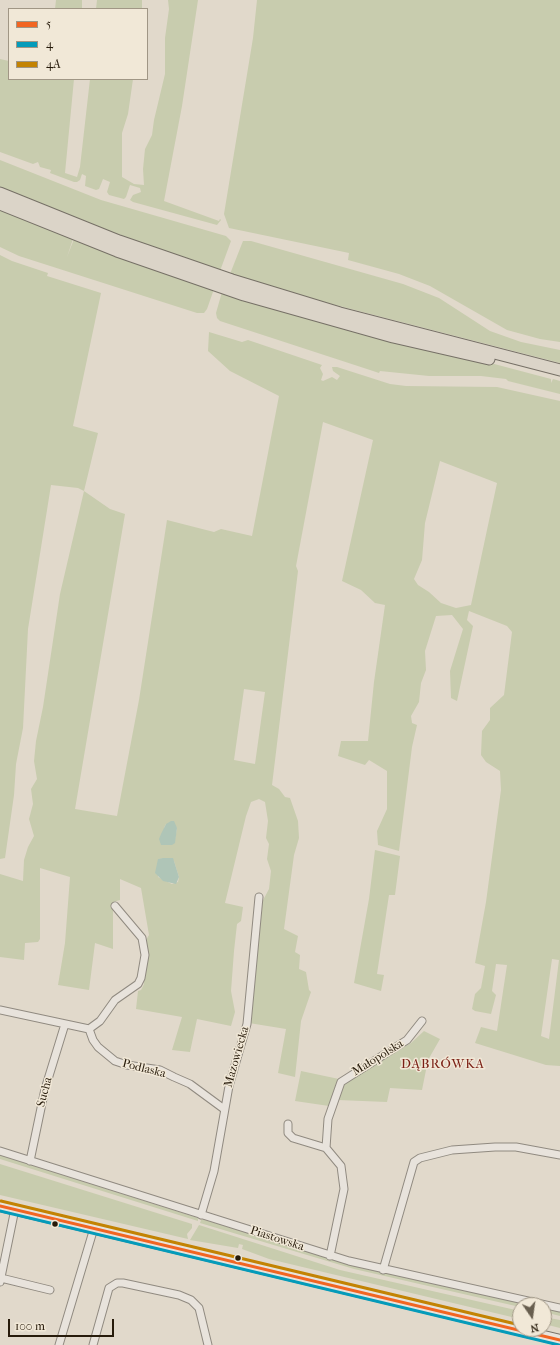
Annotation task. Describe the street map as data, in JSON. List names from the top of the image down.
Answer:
{
  "streets": {
    "street": [
      "Mazowiecka",
      "Małopolska",
      "Podlaska",
      "Sucha",
      "Piastowska"
    ]
  },
  "crossings": [
    ["Mazowiecka", "Podlaska"],
    ["Mazowiecka", "Piastowska"],
    ["Sucha", "Piastowska"]
  ],
  "districts": ["DĄBRÓWKA"],
  "lines": ["transit line 4A", "transit line 5", "transit line 4"],
  "legend": ["5", "4", "4A"],
  "scale_bar": "100 m",
  "north": "bottom"
}
